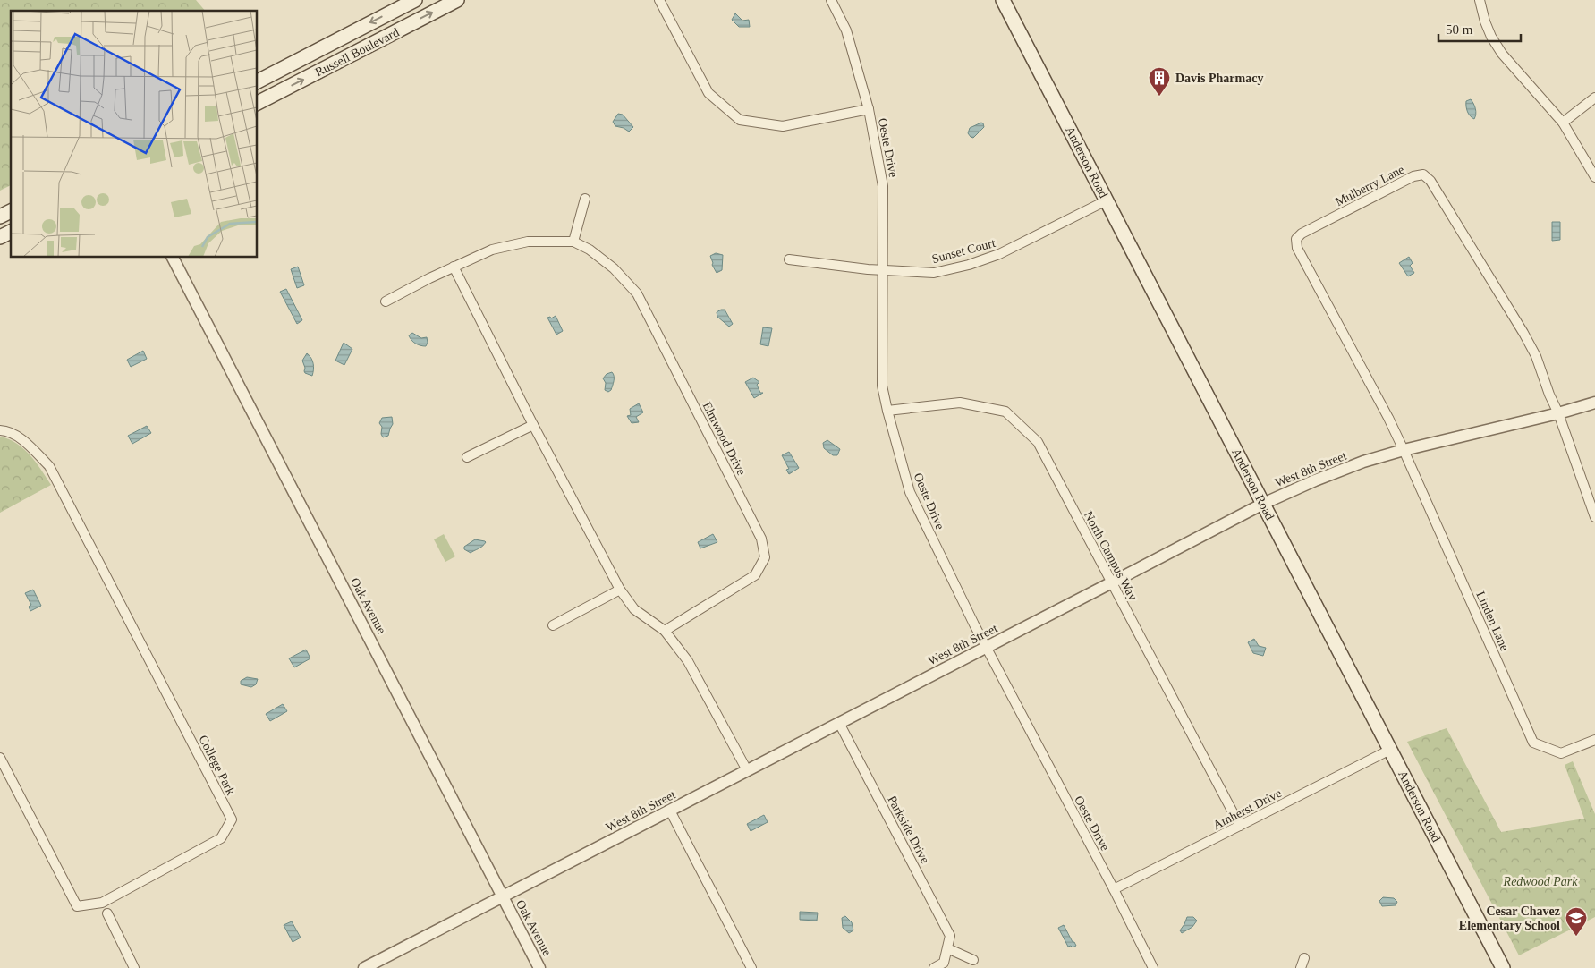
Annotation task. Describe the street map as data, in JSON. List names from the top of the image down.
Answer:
{
  "streets": {
    "main road": ["Russell Boulevard", "Anderson Road"],
    "street": [
      "Oeste Drive",
      "Mulberry Lane",
      "Sunset Court",
      "Elmwood Drive",
      "West 8th Street",
      "North Campus Way",
      "Oak Avenue",
      "Linden Lane",
      "College Park",
      "Amherst Drive",
      "Parkside Drive"
    ]
  },
  "crossings": [
    ["Oeste Drive", "Sunset Court"],
    ["Oeste Drive", "West 8th Street"],
    ["Oeste Drive", "North Campus Way"],
    ["Oeste Drive", "Amherst Drive"],
    ["Anderson Road", "Sunset Court"],
    ["Anderson Road", "West 8th Street"],
    ["Anderson Road", "Amherst Drive"],
    ["Mulberry Lane", "West 8th Street"],
    ["Mulberry Lane", "Linden Lane"],
    ["West 8th Street", "North Campus Way"],
    ["West 8th Street", "Oak Avenue"],
    ["West 8th Street", "Linden Lane"],
    ["West 8th Street", "Parkside Drive"],
    ["North Campus Way", "Amherst Drive"]
  ],
  "parks": ["Redwood Park"],
  "places": {
    "building": ["Davis Pharmacy"],
    "school or university": ["Cesar Chavez Elementary School"]
  },
  "scale_bar": "50 m"
}
